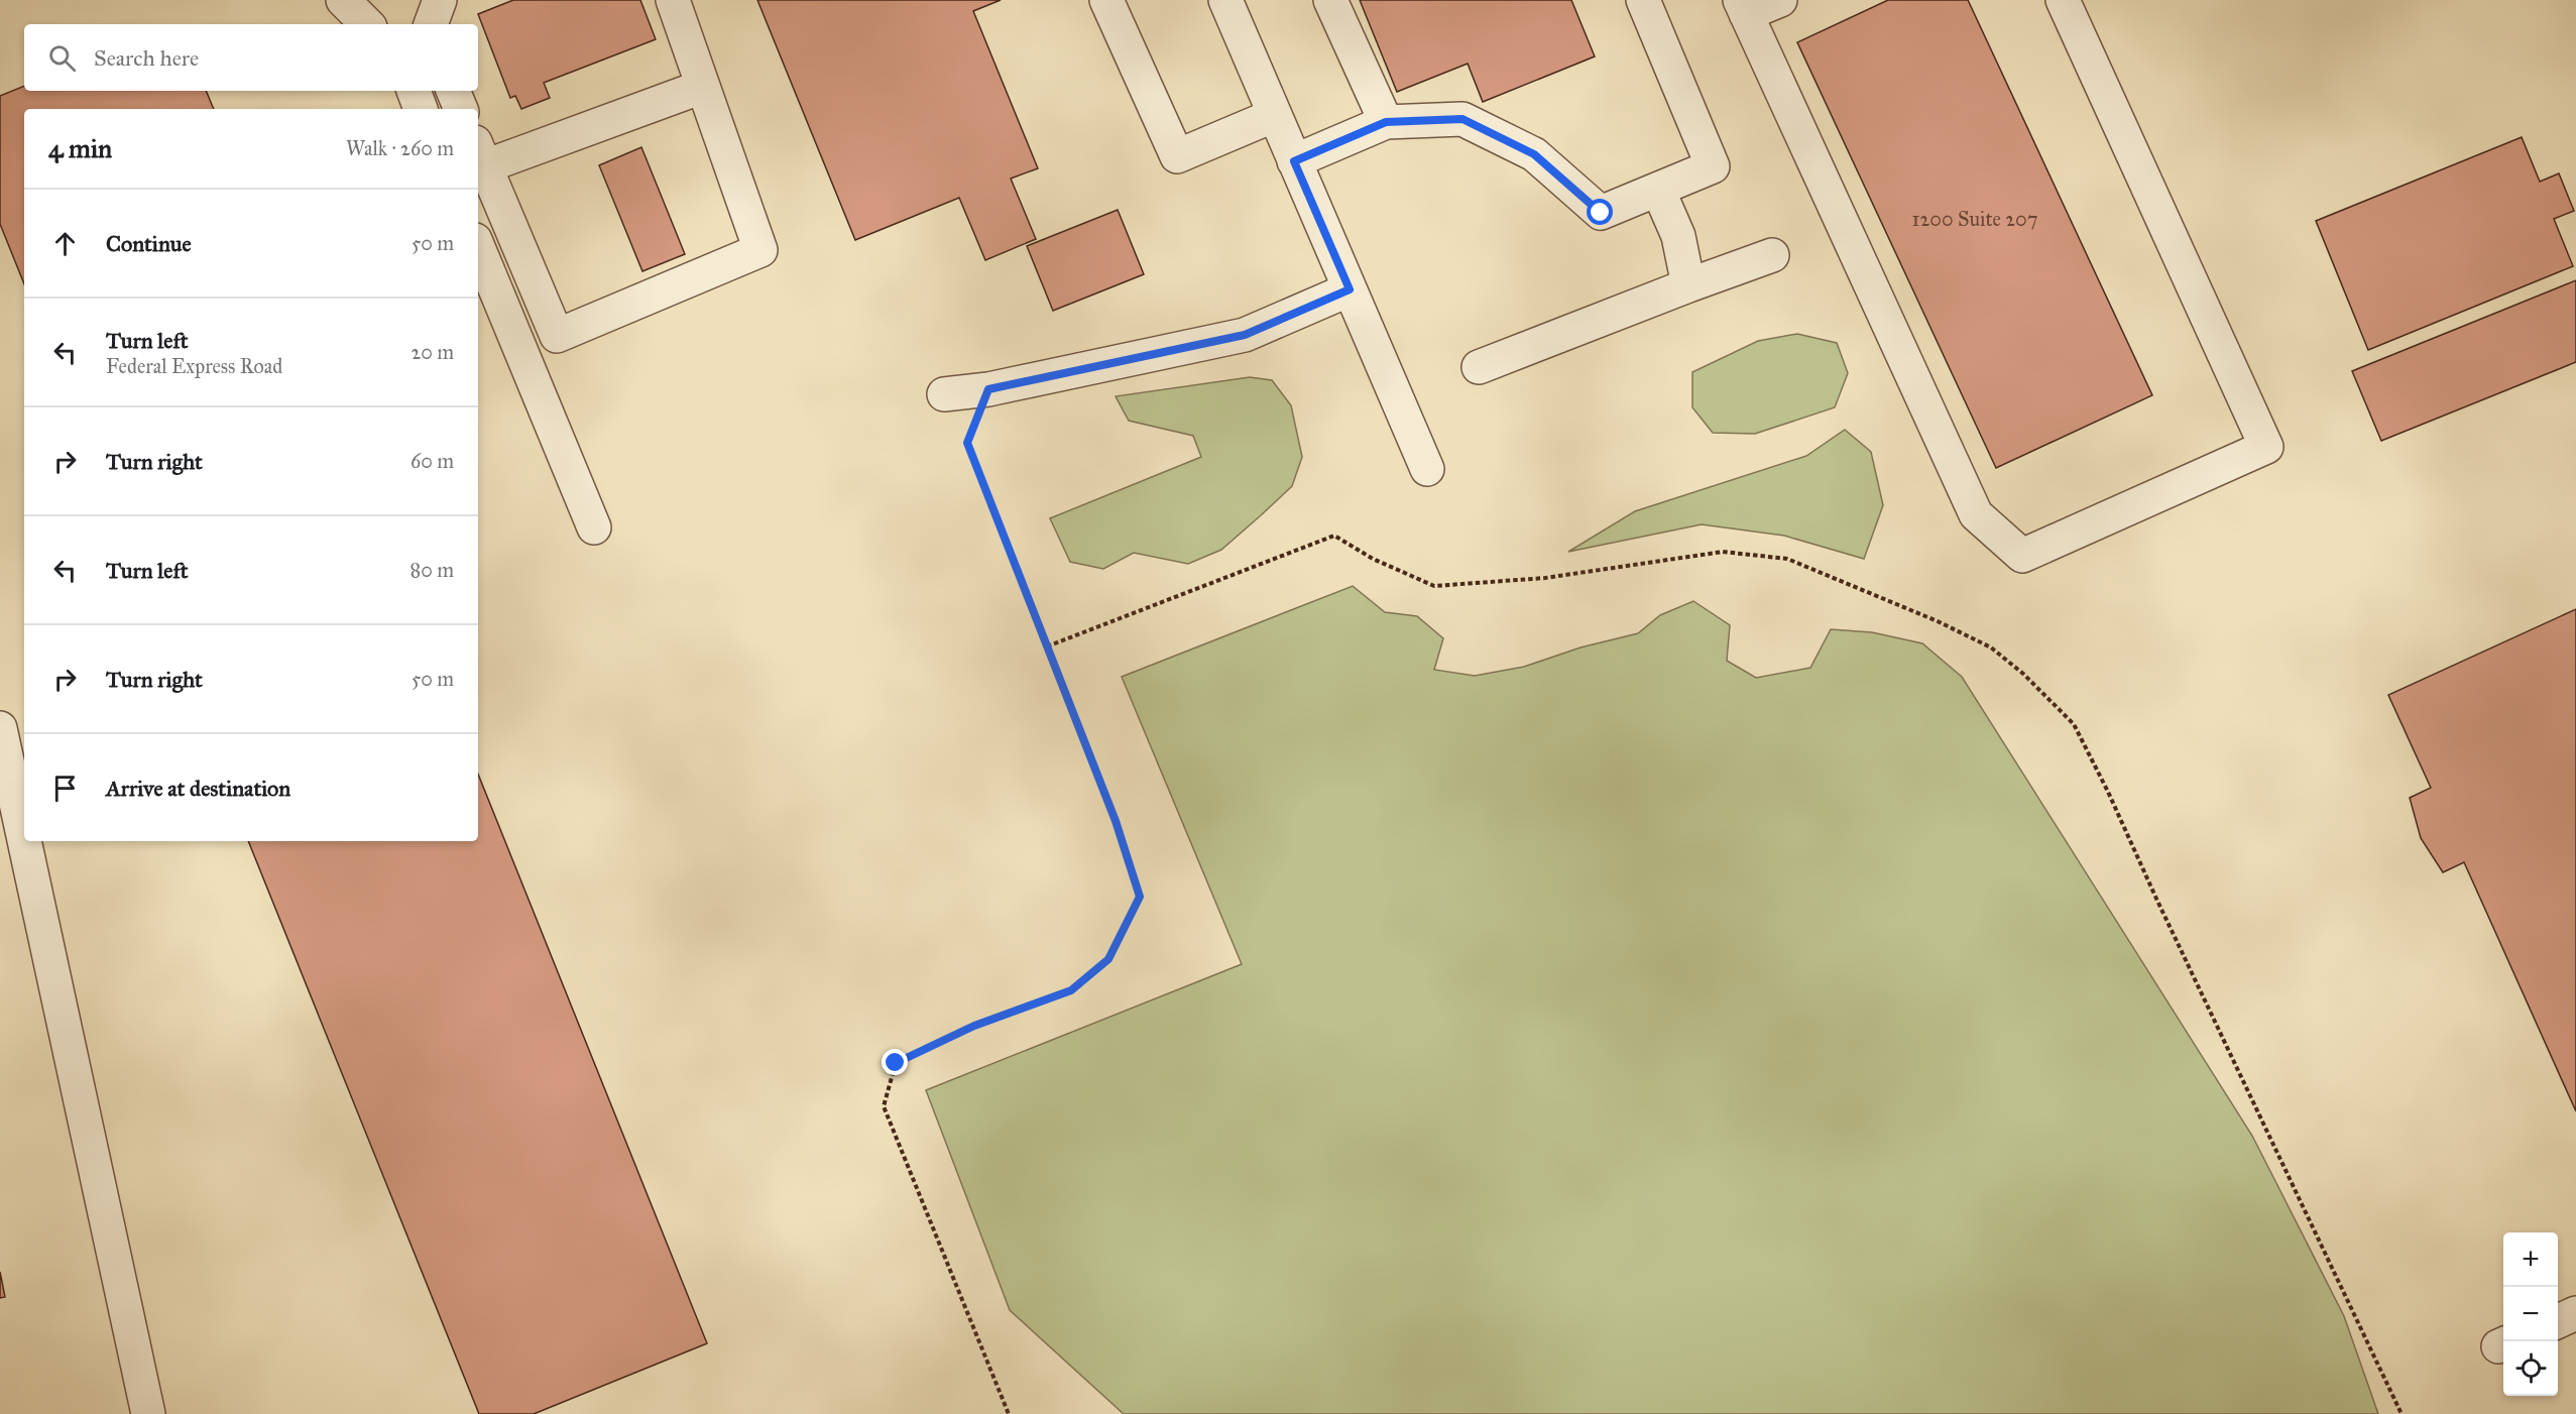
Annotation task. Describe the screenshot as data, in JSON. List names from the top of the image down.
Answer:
{
  "house_numbers": ["1200 Suite 207"],
  "page": {
    "search": "Search here",
    "heading": ["4 min", "Walk · 260 m"],
    "list": [
      ["Continue", "50 m"],
      ["Turn left", "Federal Express Road", "20 m"],
      ["Turn right", "60 m"],
      ["Turn left", "80 m"],
      ["Turn right", "50 m"],
      "Arrive at destination"
    ],
    "map_buttons": ["+", "−"]
  }
}
